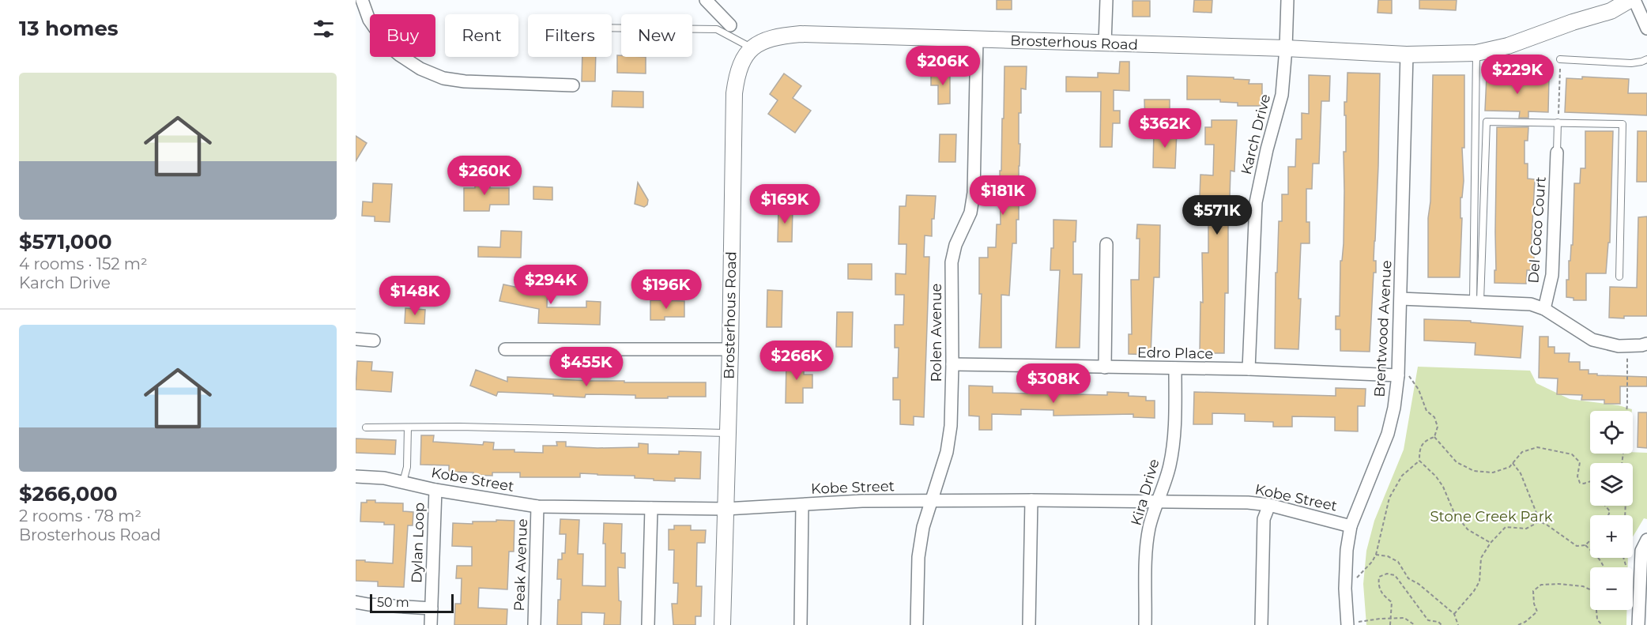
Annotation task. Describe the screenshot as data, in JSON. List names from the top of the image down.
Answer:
{
  "streets": {
    "street": [
      "Brosterhous Road",
      "Karch Drive",
      "Del Coco Court",
      "Brentwood Avenue",
      "Rolen Avenue",
      "Edro Place",
      "Kobe Street",
      "Kira Drive",
      "Dylan Loop",
      "Peak Avenue"
    ]
  },
  "crossings": [
    ["Brosterhous Road", "Karch Drive"],
    ["Brosterhous Road", "Brentwood Avenue"],
    ["Brosterhous Road", "Rolen Avenue"],
    ["Brosterhous Road", "Kobe Street"],
    ["Karch Drive", "Edro Place"],
    ["Brentwood Avenue", "Edro Place"],
    ["Brentwood Avenue", "Kobe Street"],
    ["Rolen Avenue", "Edro Place"],
    ["Rolen Avenue", "Kobe Street"],
    ["Edro Place", "Kira Drive"],
    ["Kobe Street", "Kira Drive"],
    ["Kobe Street", "Dylan Loop"],
    ["Kobe Street", "Peak Avenue"]
  ],
  "parks": ["Stone Creek Park"],
  "scale_bar": "50 m",
  "page": {
    "heading": "13 homes",
    "chip": [
      "Buy",
      "Rent",
      "Filters",
      "New"
    ],
    "price": [
      "$206K",
      "$229K",
      "$362K",
      "$260K",
      "$181K",
      "$169K",
      "$571K",
      "$294K",
      "$196K",
      "$148K",
      "$266K",
      "$455K",
      "$308K"
    ],
    "list": [
      {
        "name": "$571,000",
        "note": "4 rooms · 152 m² · Karch Drive"
      },
      {
        "name": "$266,000",
        "note": "2 rooms · 78 m² · Brosterhous Road"
      }
    ],
    "map_buttons": ["+", "−"],
    "scale": "50 m"
  }
}
